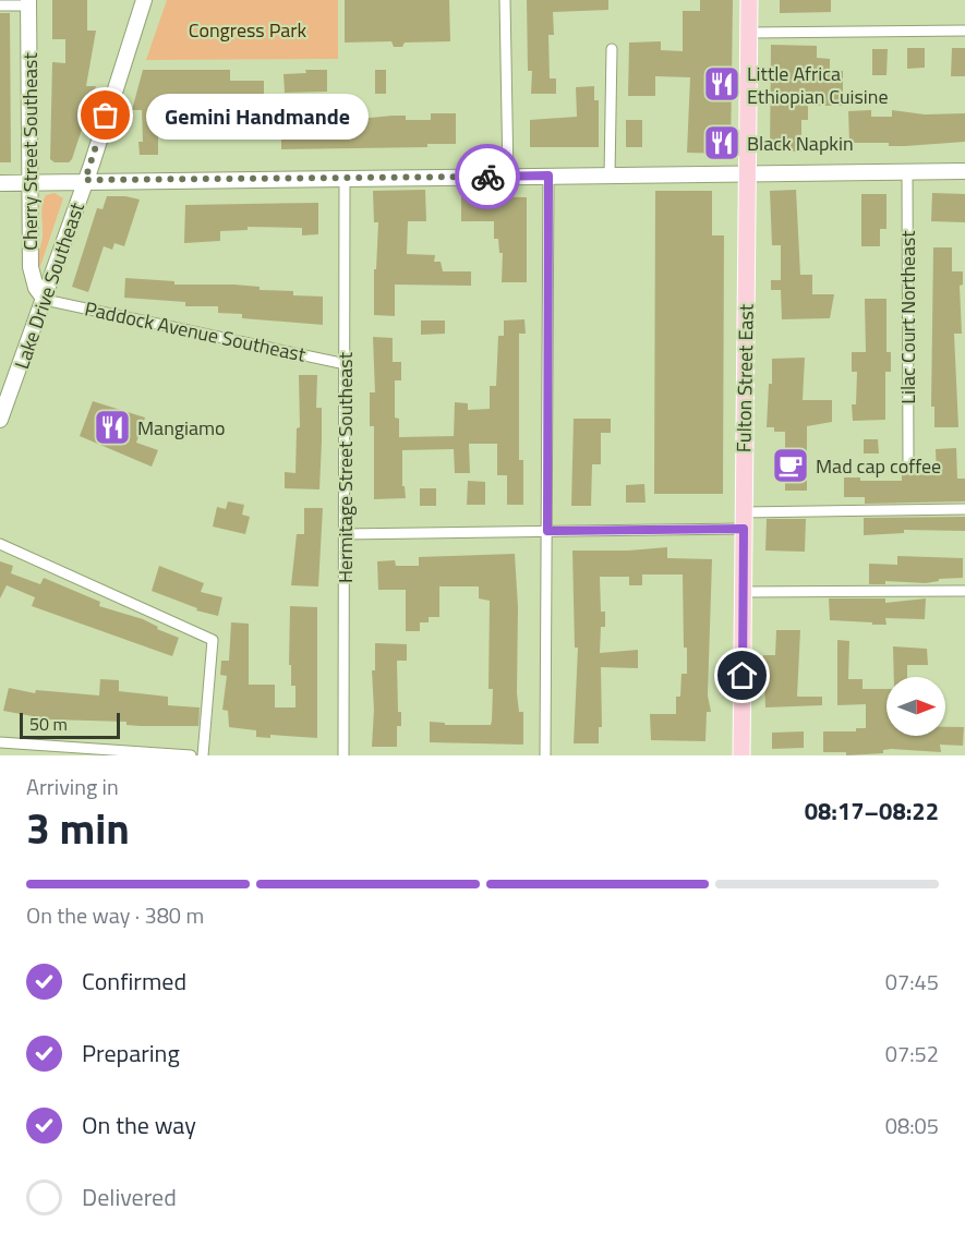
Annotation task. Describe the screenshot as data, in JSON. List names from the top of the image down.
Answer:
{
  "streets": {
    "main road": ["Fulton Street East"],
    "street": [
      "Cherry Street Southeast",
      "Lake Drive Southeast",
      "Lilac Court Northeast",
      "Paddock Avenue Southeast",
      "Hermitage Street Southeast"
    ]
  },
  "crossings": [
    ["Cherry Street Southeast", "Lake Drive Southeast"],
    ["Cherry Street Southeast", "Paddock Avenue Southeast"],
    ["Lake Drive Southeast", "Paddock Avenue Southeast"],
    ["Paddock Avenue Southeast", "Hermitage Street Southeast"]
  ],
  "parks": ["Congress Park"],
  "places": {
    "restaurant": ["Little Africa Ethiopian Cuisine", "Black Napkin", "Mangiamo"],
    "other": ["Gemini Handmande"],
    "cafe": ["Mad cap coffee"]
  },
  "scale_bar": "50 m",
  "north": "right",
  "page": {
    "bubble": "Gemini Handmande",
    "scale": "50 m",
    "heading": ["3 min", "Arriving in", "08:17–08:22"],
    "bar": "On the way · 380 m",
    "list": [
      ["Confirmed", "07:45"],
      ["Preparing", "07:52"],
      ["On the way", "08:05"],
      "Delivered"
    ]
  }
}
